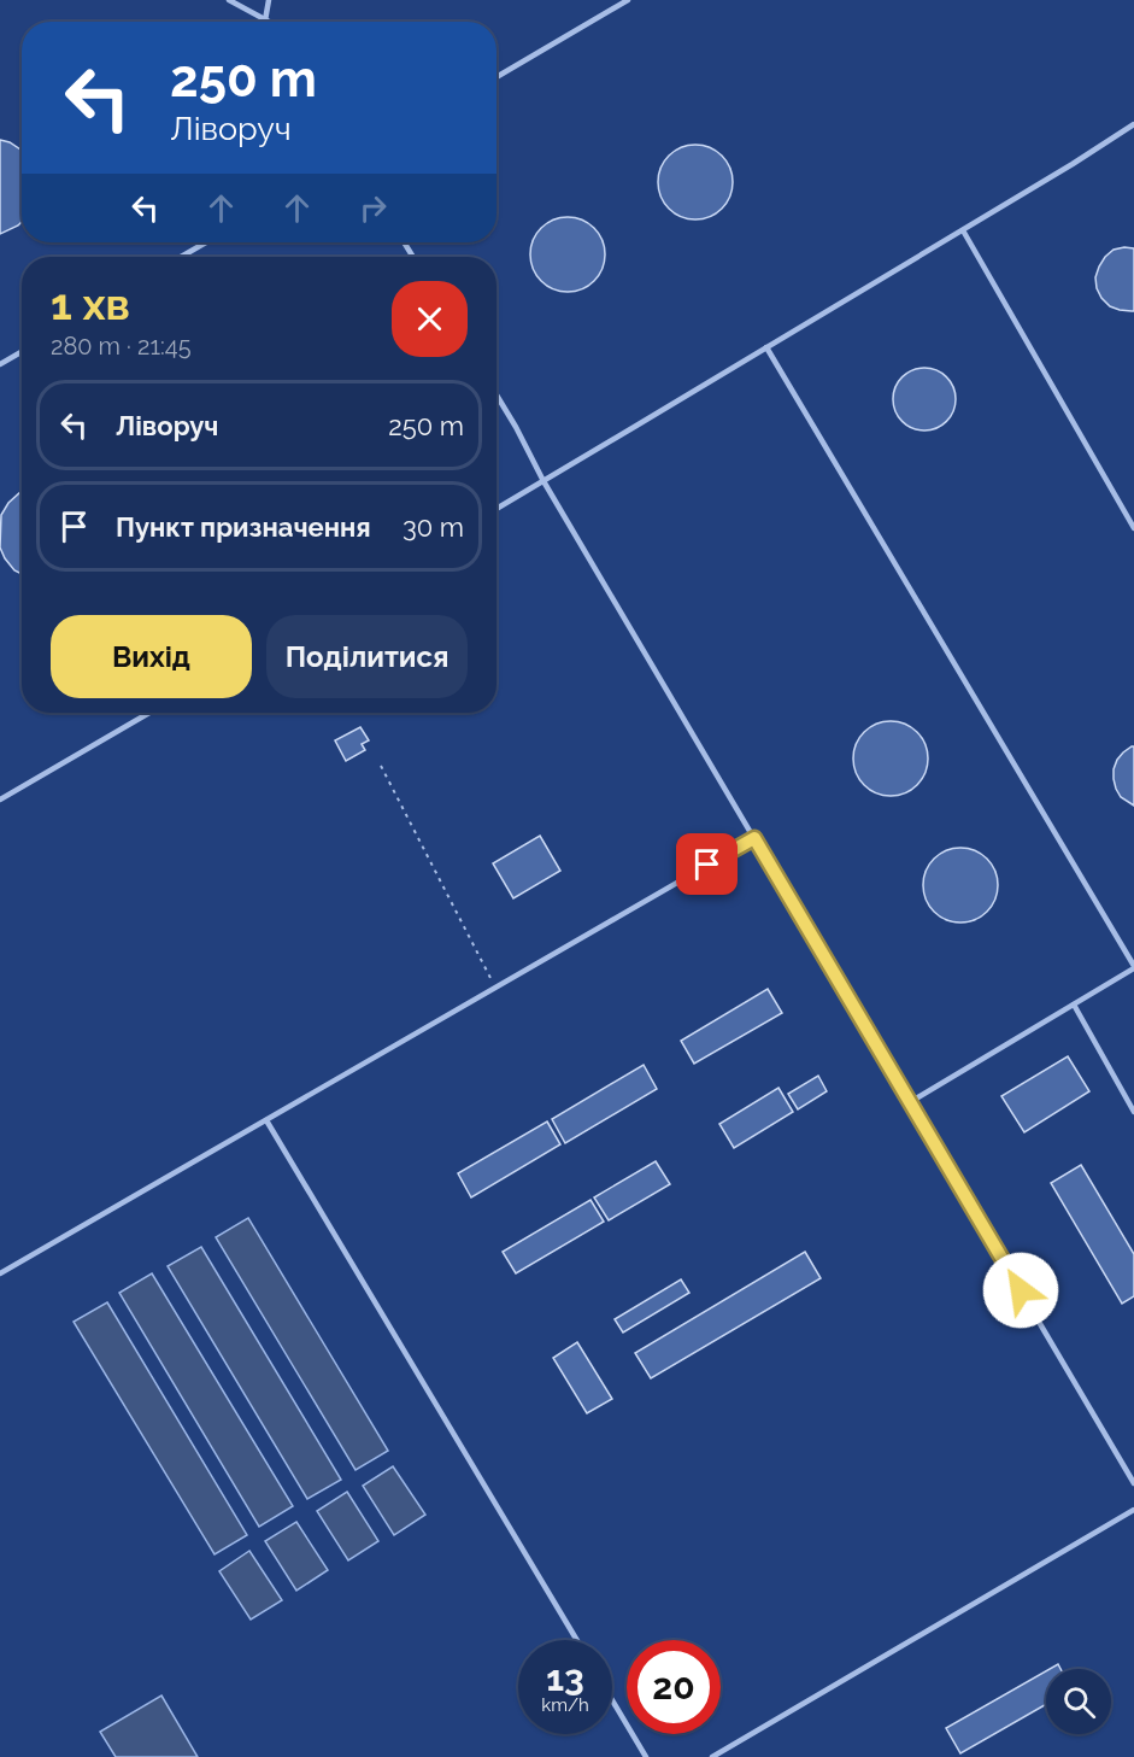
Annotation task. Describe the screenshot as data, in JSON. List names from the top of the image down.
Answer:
{
  "page": {
    "turn": ["250 m", "Ліворуч"],
    "heading": ["1 хв", "280 m · 21:45"],
    "list": [
      {
        "name": "Ліворуч",
        "value": "250 m"
      },
      {
        "name": "Пункт призначення",
        "value": "30 m"
      }
    ],
    "buttons": ["Вихід", "Поділитися"],
    "speed": "13 km/h",
    "limit": "20"
  }
}
